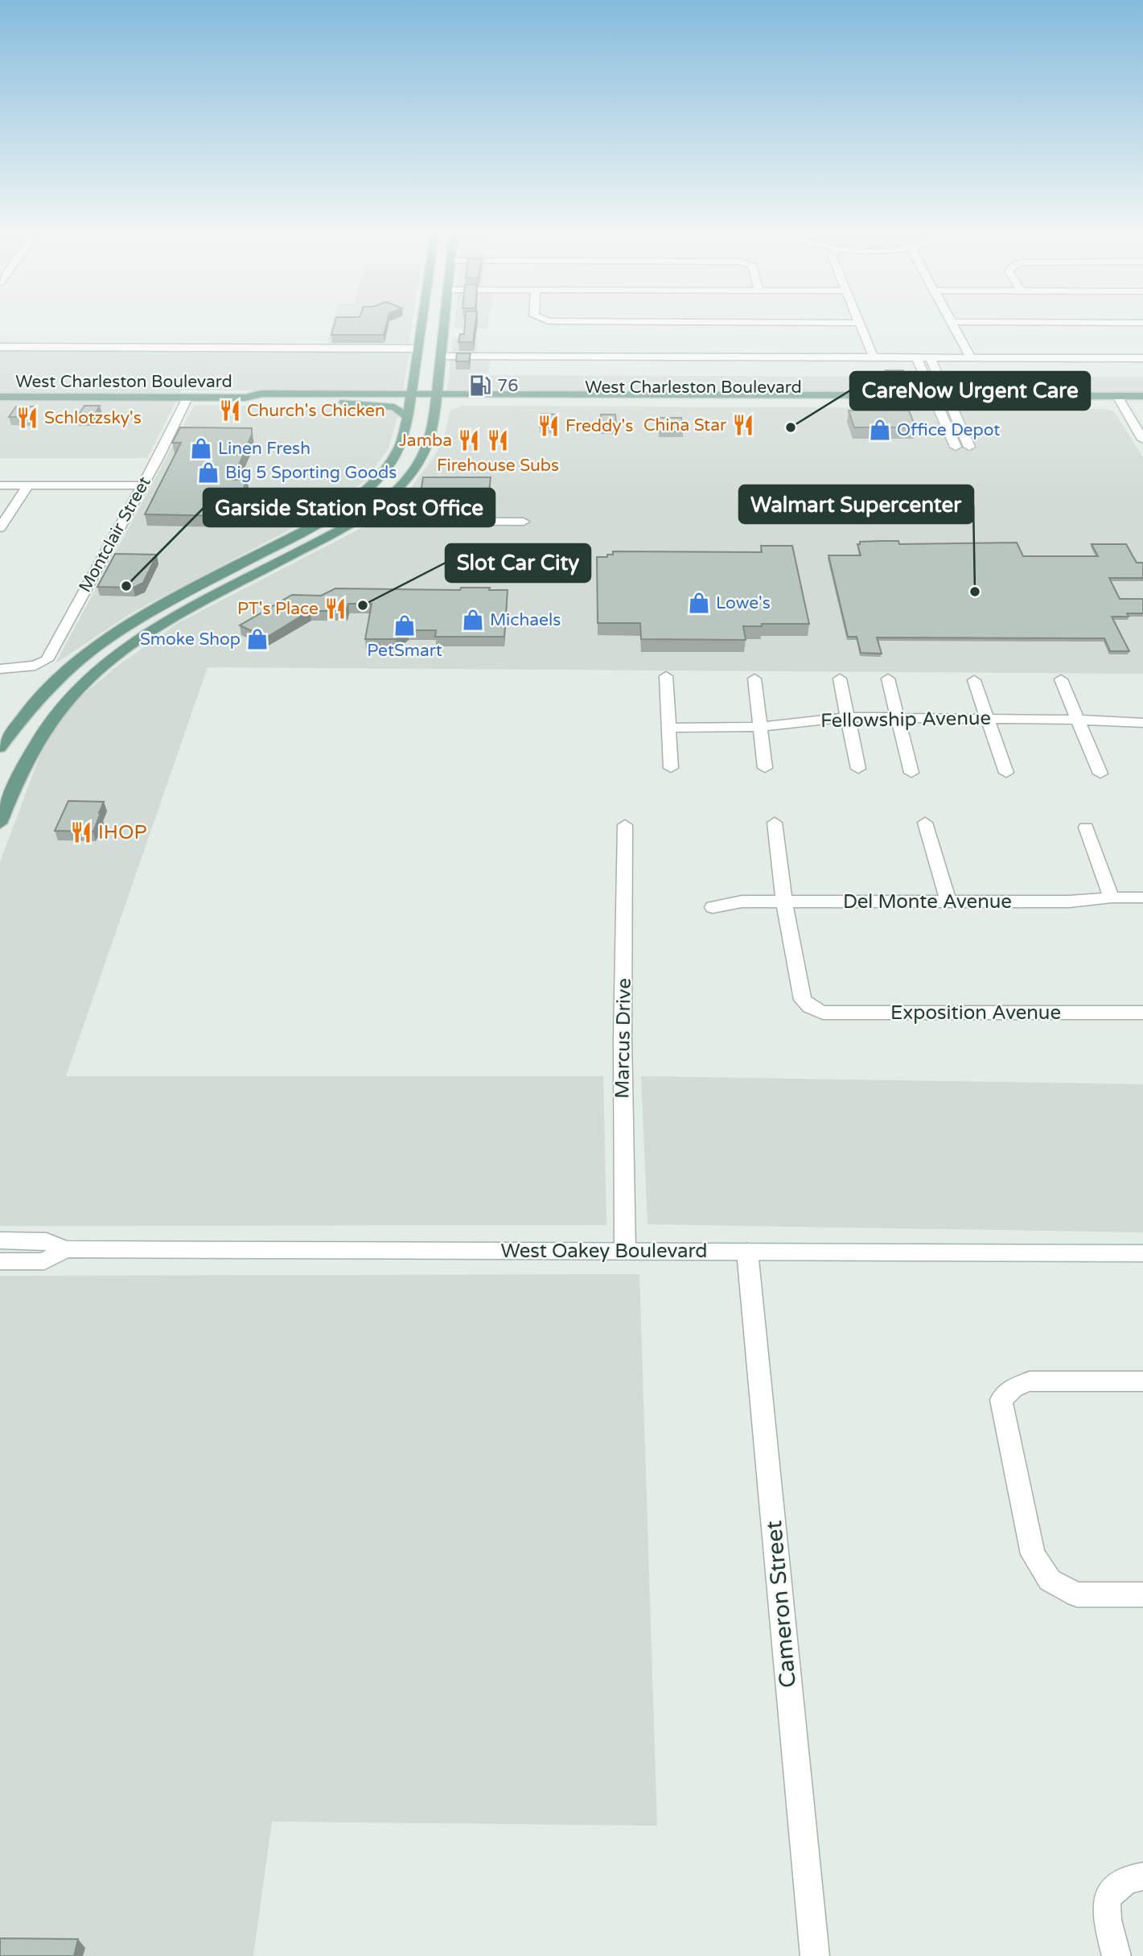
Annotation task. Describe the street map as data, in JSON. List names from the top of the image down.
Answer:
{
  "streets": {
    "main road": ["West Charleston Boulevard"],
    "street": [
      "Montclair Street",
      "Fellowship Avenue",
      "Del Monte Avenue",
      "Exposition Avenue",
      "Marcus Drive",
      "West Oakey Boulevard",
      "Cameron Street"
    ]
  },
  "crossings": [
    ["West Charleston Boulevard", "Montclair Street"],
    ["Del Monte Avenue", "Exposition Avenue"],
    ["Marcus Drive", "West Oakey Boulevard"],
    ["West Oakey Boulevard", "Cameron Street"]
  ],
  "places": {
    "fuel station": ["76"],
    "restaurant": [
      "Church's Chicken",
      "Schlotzsky's",
      "China Star",
      "Freddy's",
      "Jamba",
      "Firehouse Subs",
      "PT's Place",
      "IHOP"
    ],
    "other": [
      "CareNow Urgent Care",
      "Garside Station Post Office",
      "Walmart Supercenter",
      "Slot Car City"
    ],
    "shop": [
      "Office Depot",
      "Linen Fresh",
      "Big 5 Sporting Goods",
      "Lowe's",
      "Michaels",
      "PetSmart",
      "Smoke Shop"
    ]
  }
}
